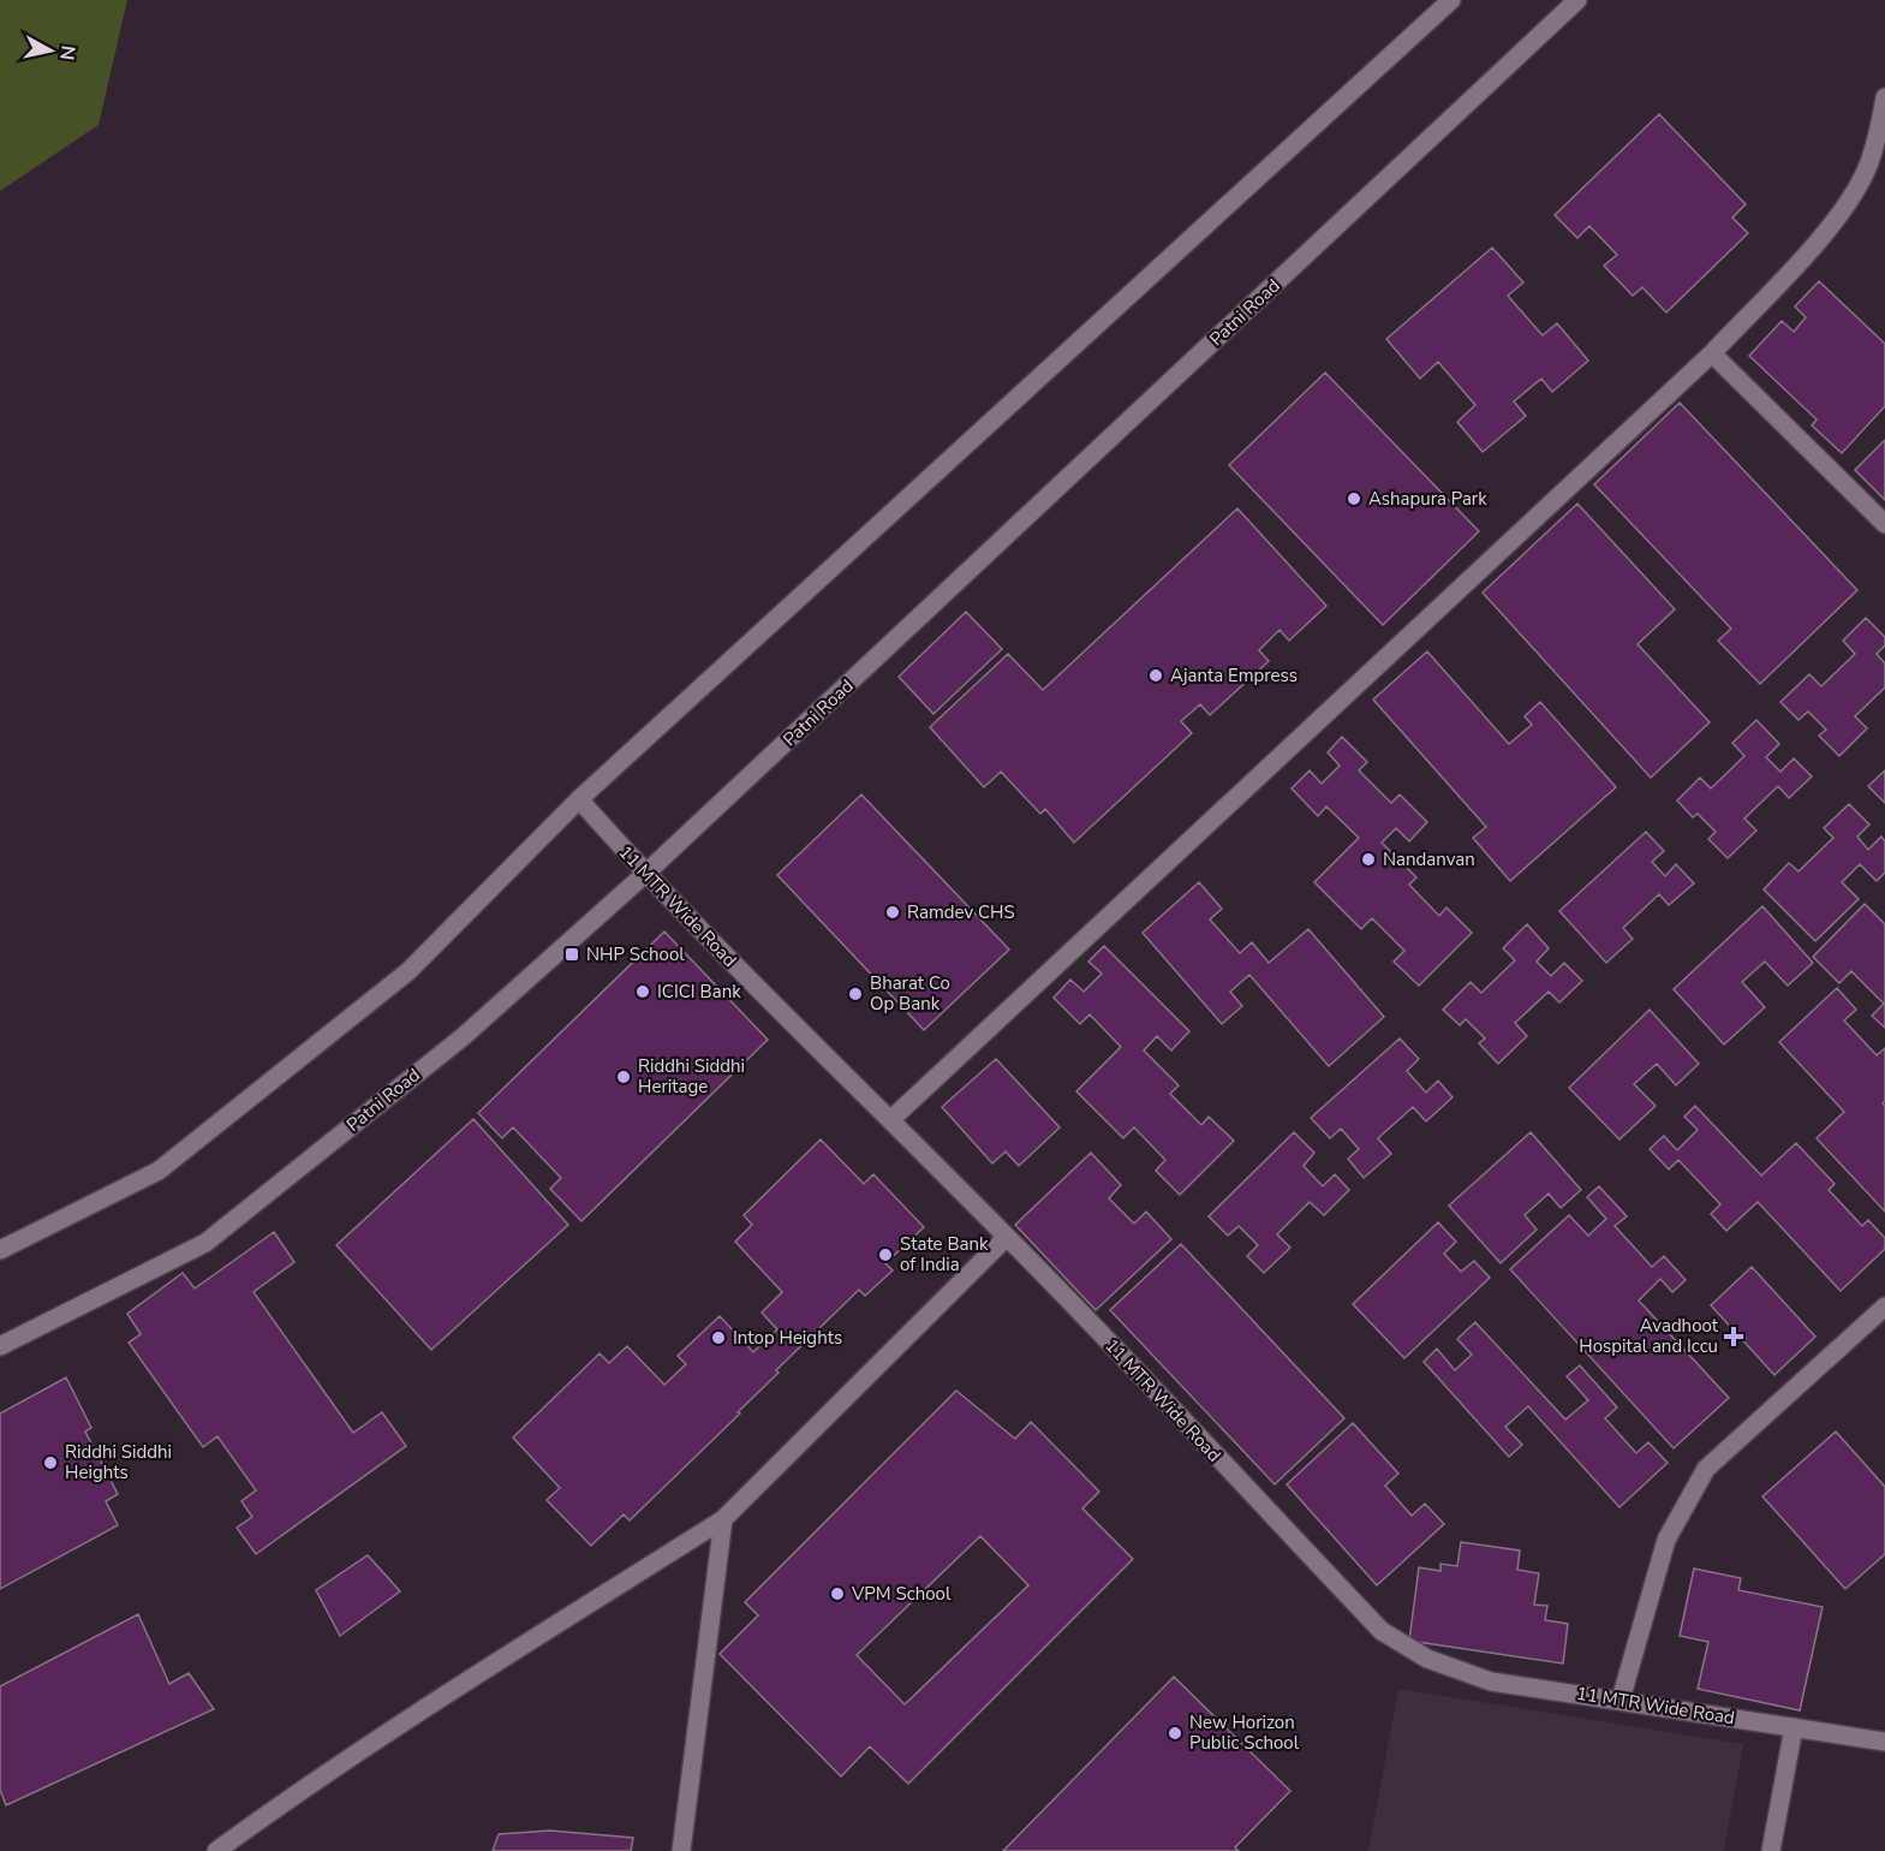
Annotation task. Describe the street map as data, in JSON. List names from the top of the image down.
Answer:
{
  "streets": {
    "street": ["Patni Road", "11 MTR Wide Road"]
  },
  "crossings": [
    ["Patni Road", "11 MTR Wide Road"]
  ],
  "places": {
    "other": [
      "Ashapura Park",
      "Ajanta Empress",
      "Nandanvan",
      "Ramdev CHS",
      "ICICI Bank",
      "Bharat Co Op Bank",
      "Riddhi Siddhi Heritage",
      "State Bank of India",
      "Intop Heights",
      "Riddhi Siddhi Heights",
      "VPM School",
      "New Horizon Public School"
    ],
    "transit": ["NHP School"],
    "health": ["Avadhoot Hospital and Iccu"]
  },
  "north": "right"
}
